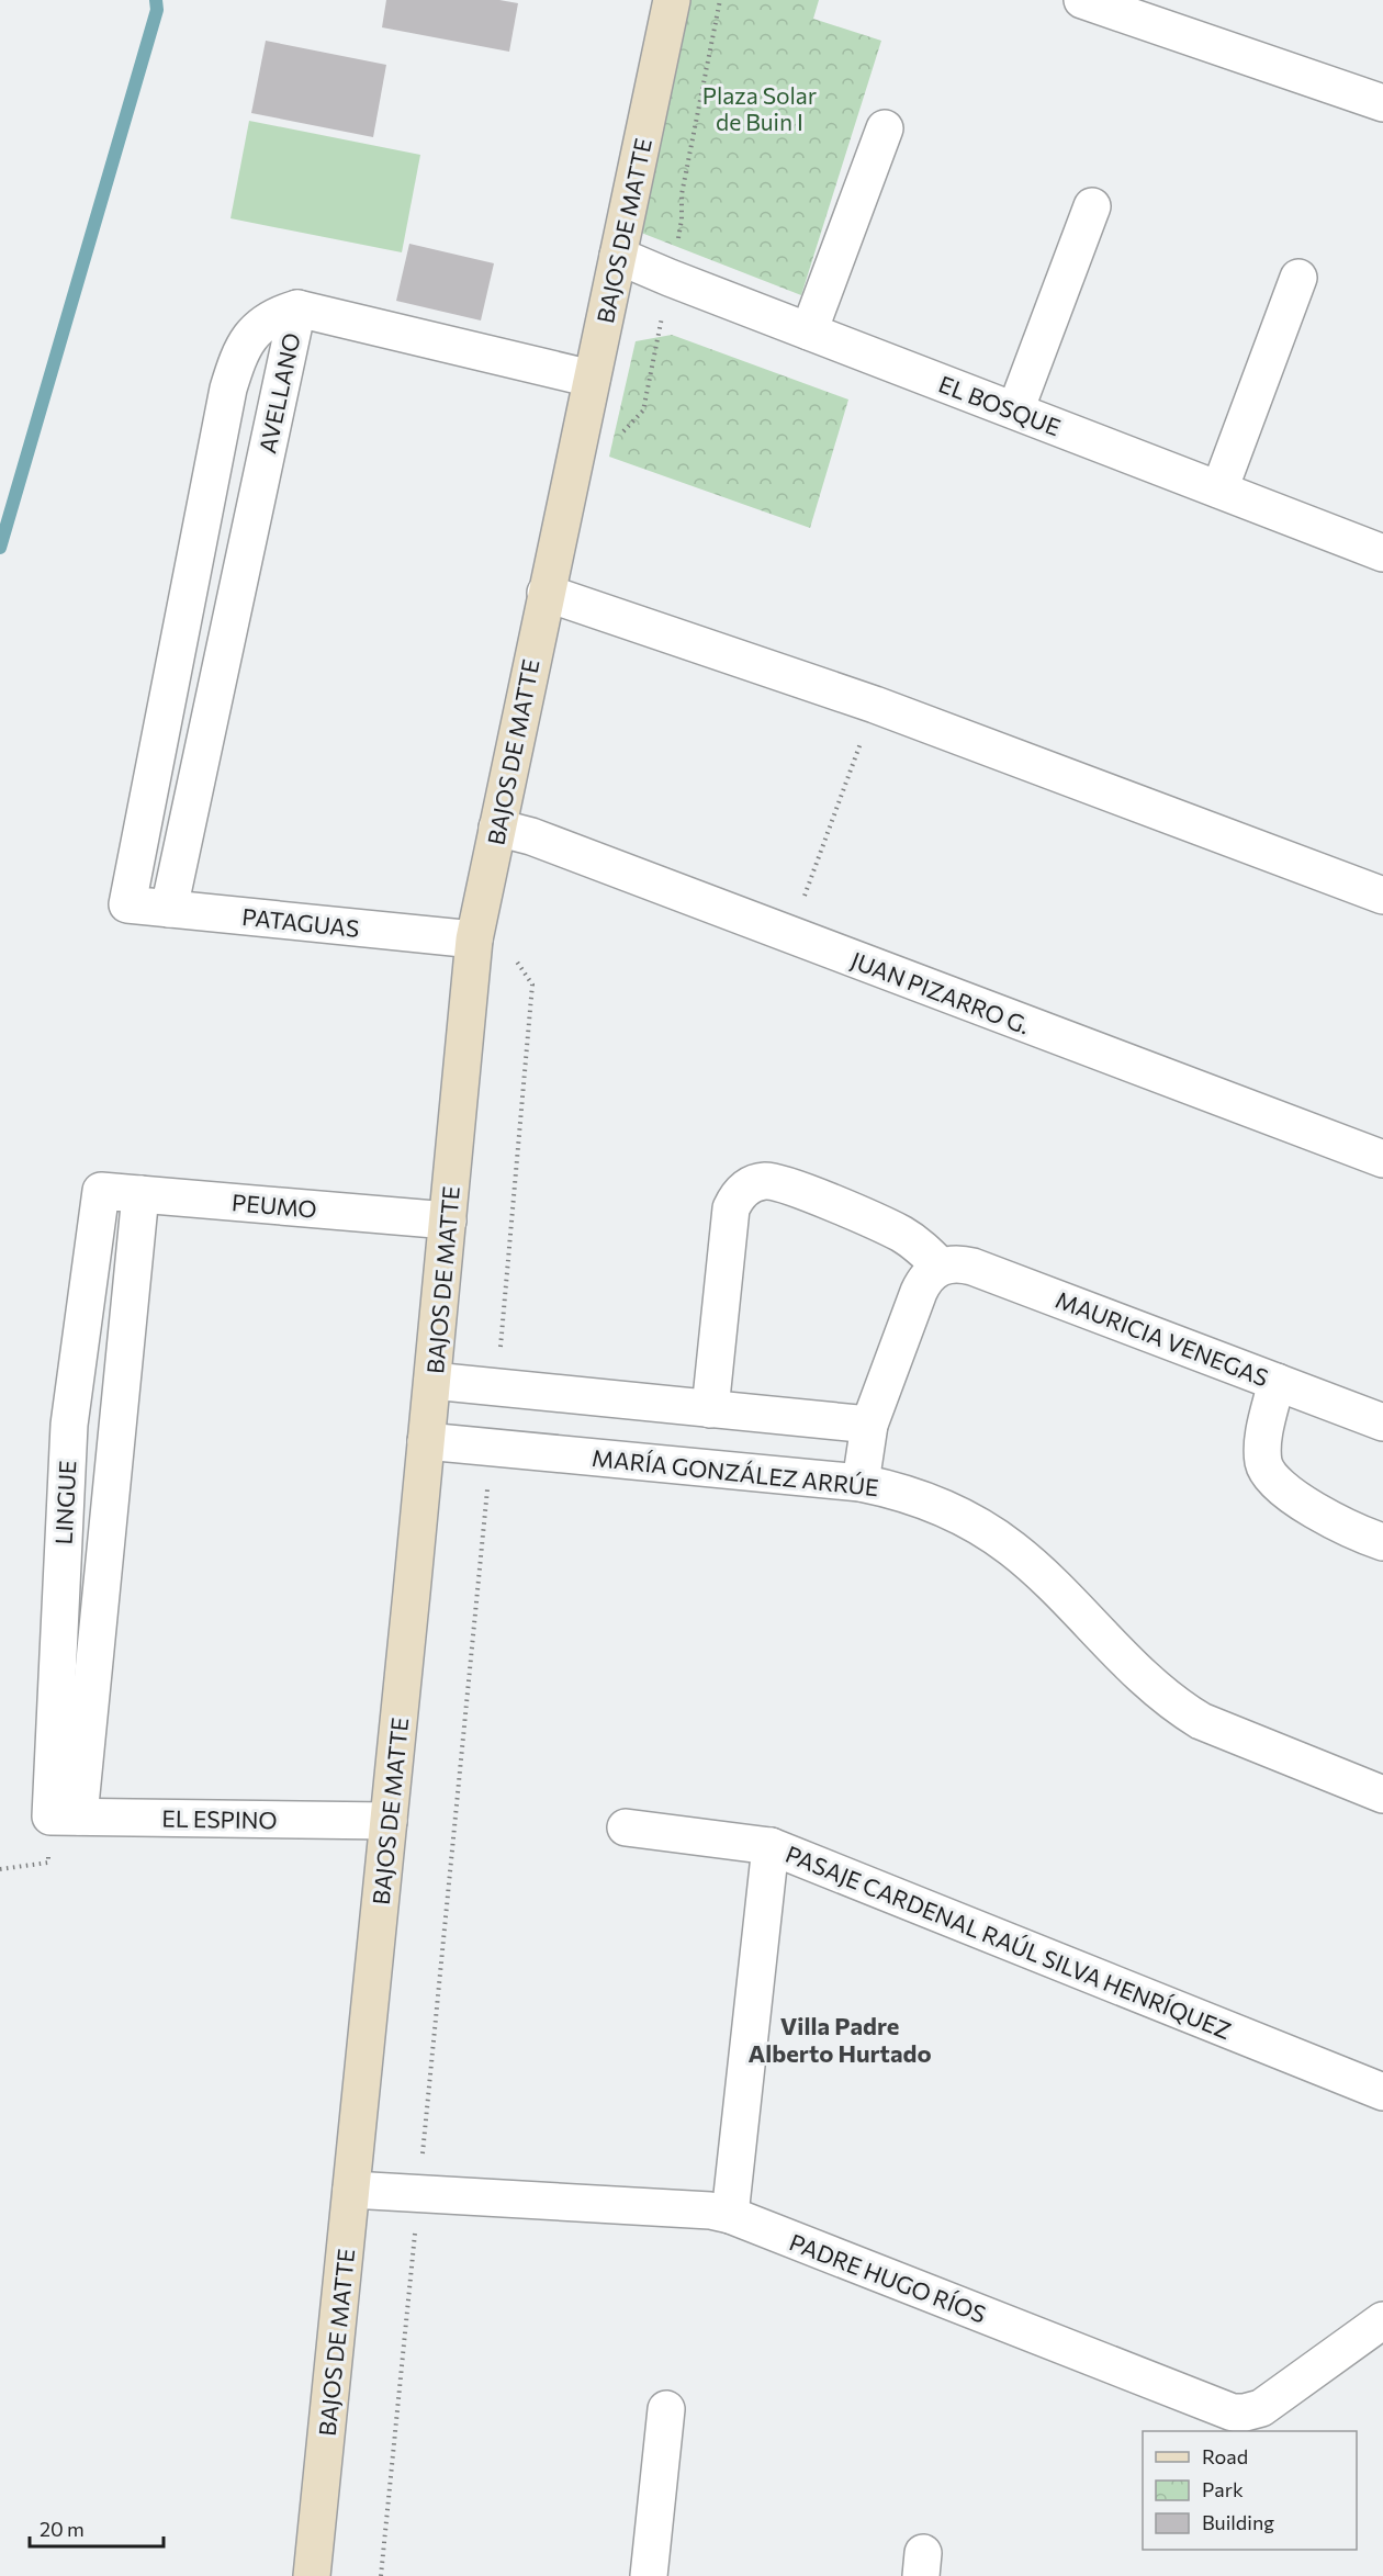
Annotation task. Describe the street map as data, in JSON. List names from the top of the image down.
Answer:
{
  "streets": {
    "main road": ["BAJOS DE MATTE"],
    "street": [
      "AVELLANO",
      "EL BOSQUE",
      "PATAGUAS",
      "JUAN PIZARRO G.",
      "PEUMO",
      "MAURICIA VENEGAS",
      "MARÍA GONZÁLEZ ARRÚE",
      "LINGUE",
      "EL ESPINO",
      "PASAJE CARDENAL RAÚL SILVA HENRÍQUEZ",
      "PADRE HUGO RÍOS"
    ]
  },
  "crossings": [
    ["BAJOS DE MATTE", "EL BOSQUE"],
    ["BAJOS DE MATTE", "PATAGUAS"],
    ["BAJOS DE MATTE", "JUAN PIZARRO G."],
    ["BAJOS DE MATTE", "PEUMO"],
    ["BAJOS DE MATTE", "MARÍA GONZÁLEZ ARRÚE"],
    ["BAJOS DE MATTE", "EL ESPINO"],
    ["BAJOS DE MATTE", "PADRE HUGO RÍOS"],
    ["AVELLANO", "PATAGUAS"],
    ["PEUMO", "LINGUE"],
    ["LINGUE", "EL ESPINO"]
  ],
  "districts": ["Villa Padre Alberto Hurtado"],
  "parks": ["Plaza Solar de Buin I"],
  "legend": ["Road", "Park", "Building"],
  "scale_bar": "20 m"
}
